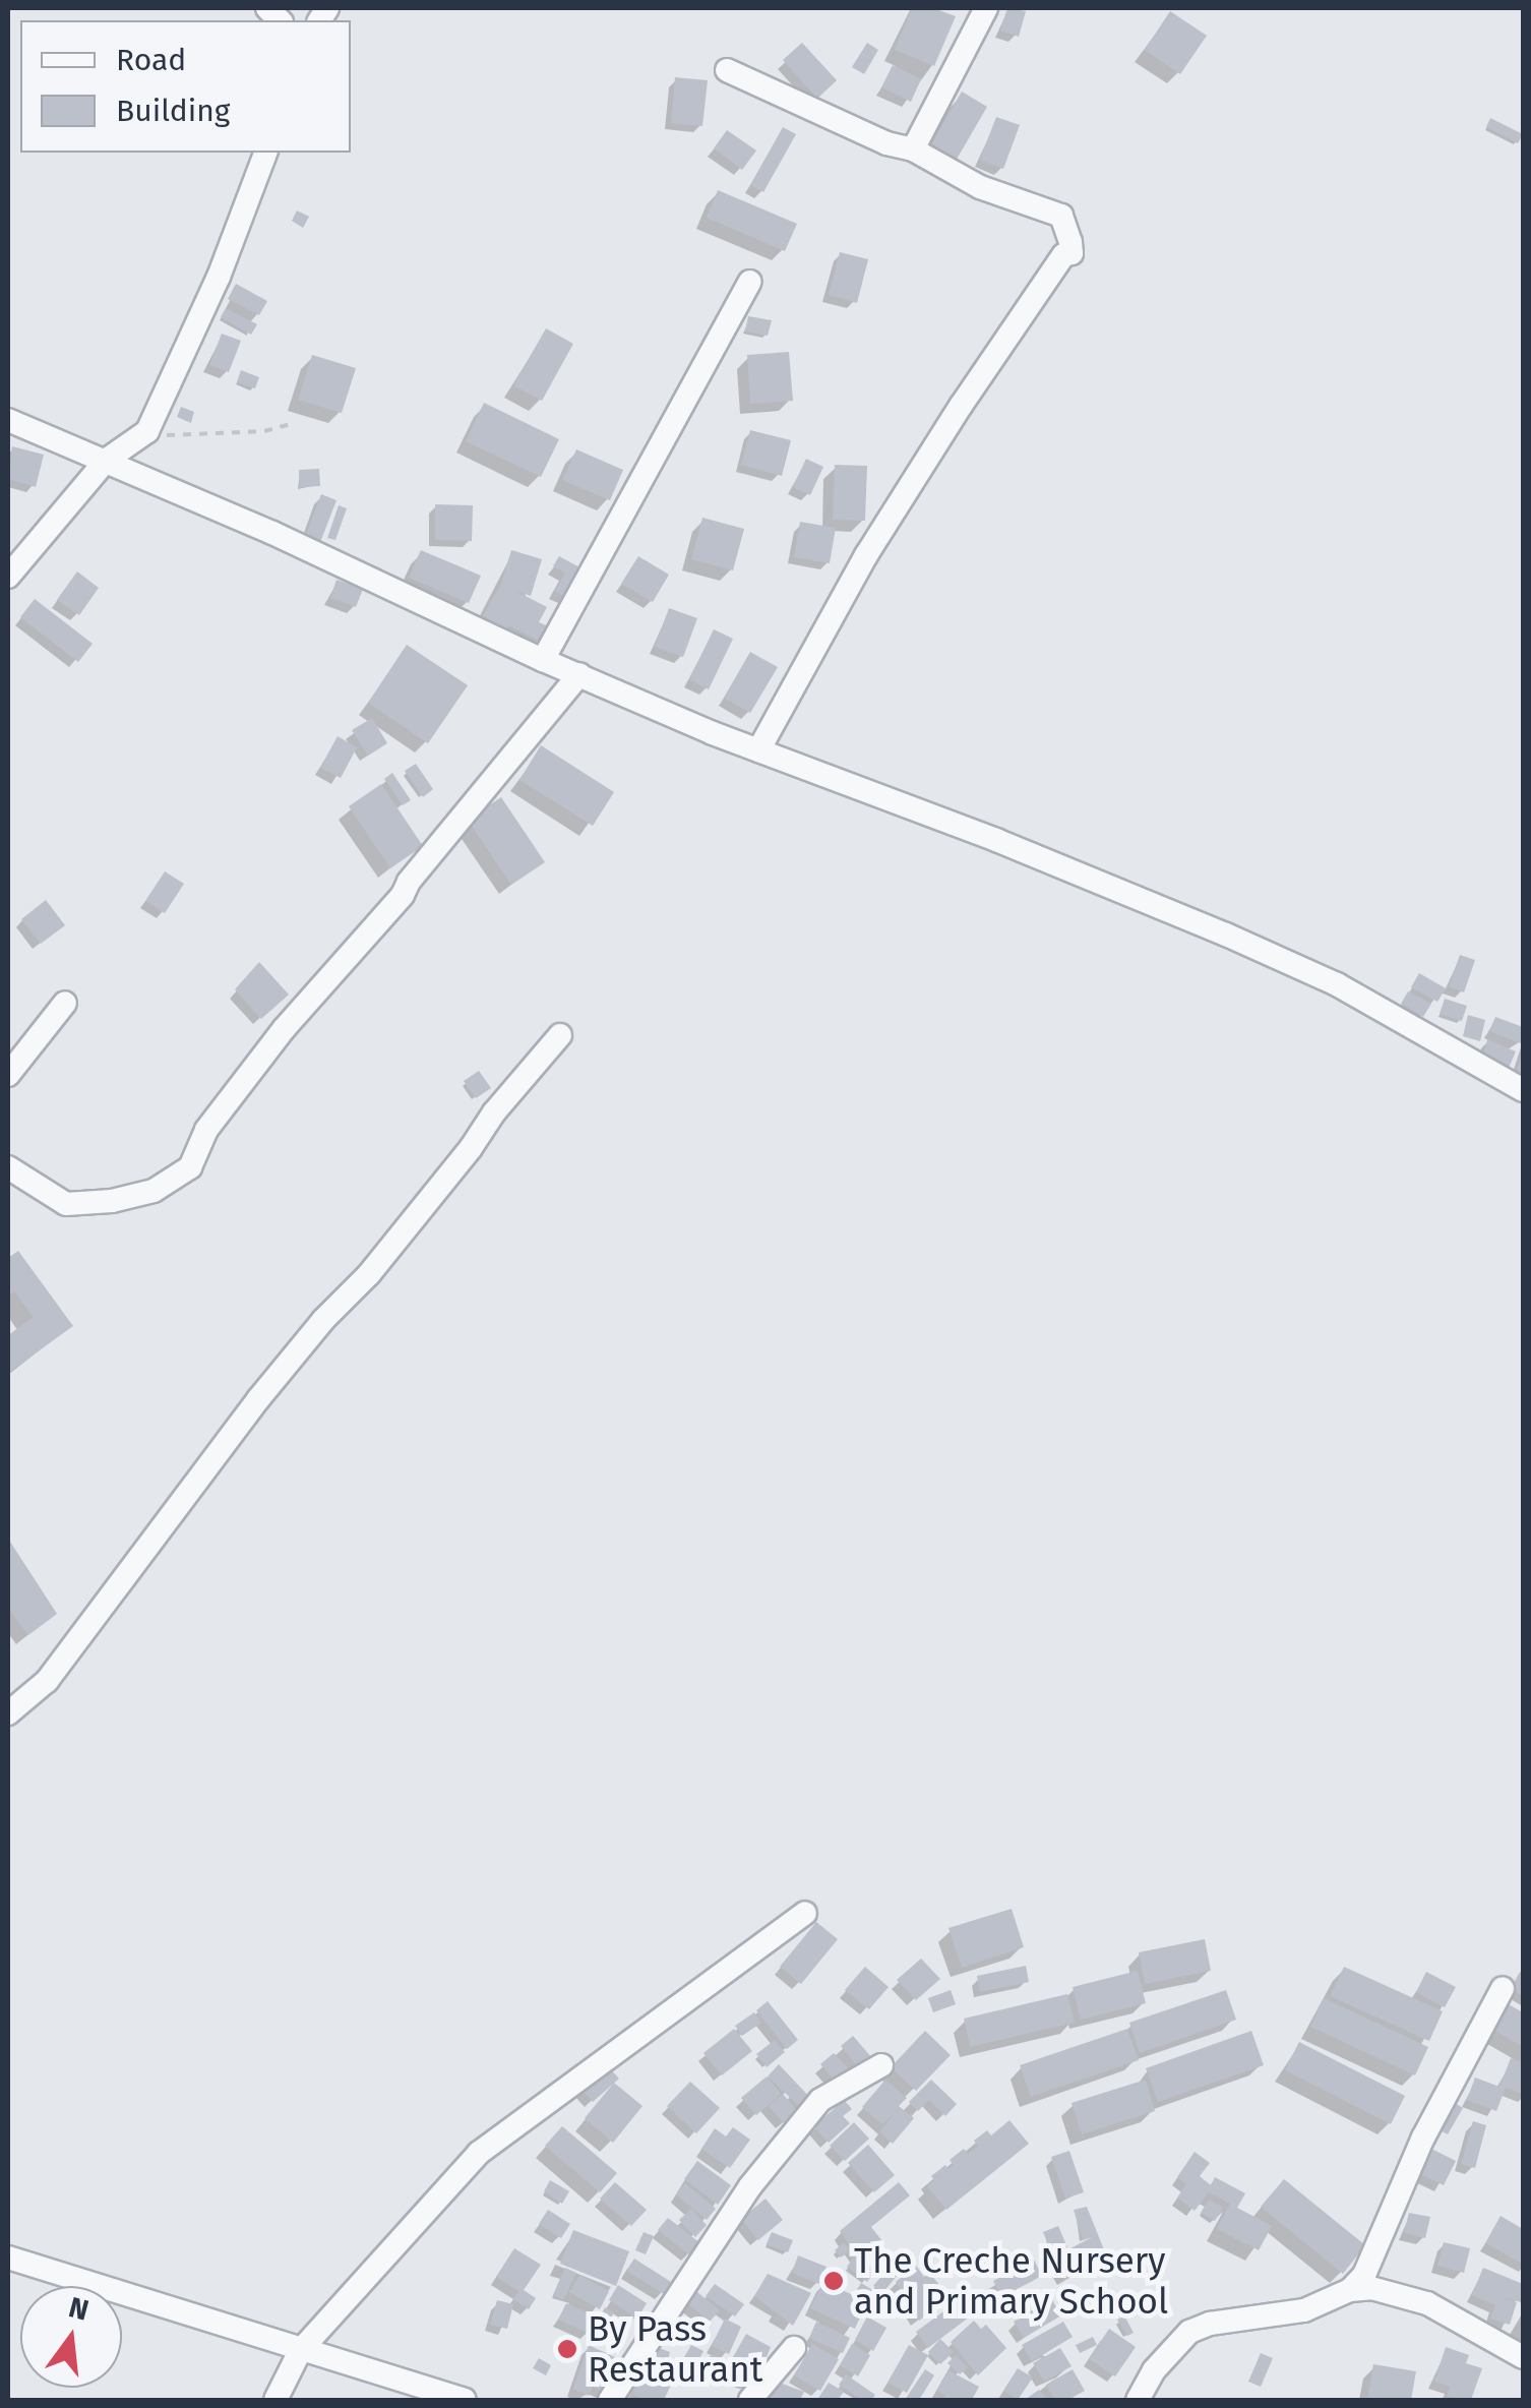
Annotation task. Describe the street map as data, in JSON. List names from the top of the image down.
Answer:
{
  "places": ["The Creche Nursery and Primary School", "By Pass Restaurant"],
  "legend": ["Road", "Building"],
  "north": "top"
}
